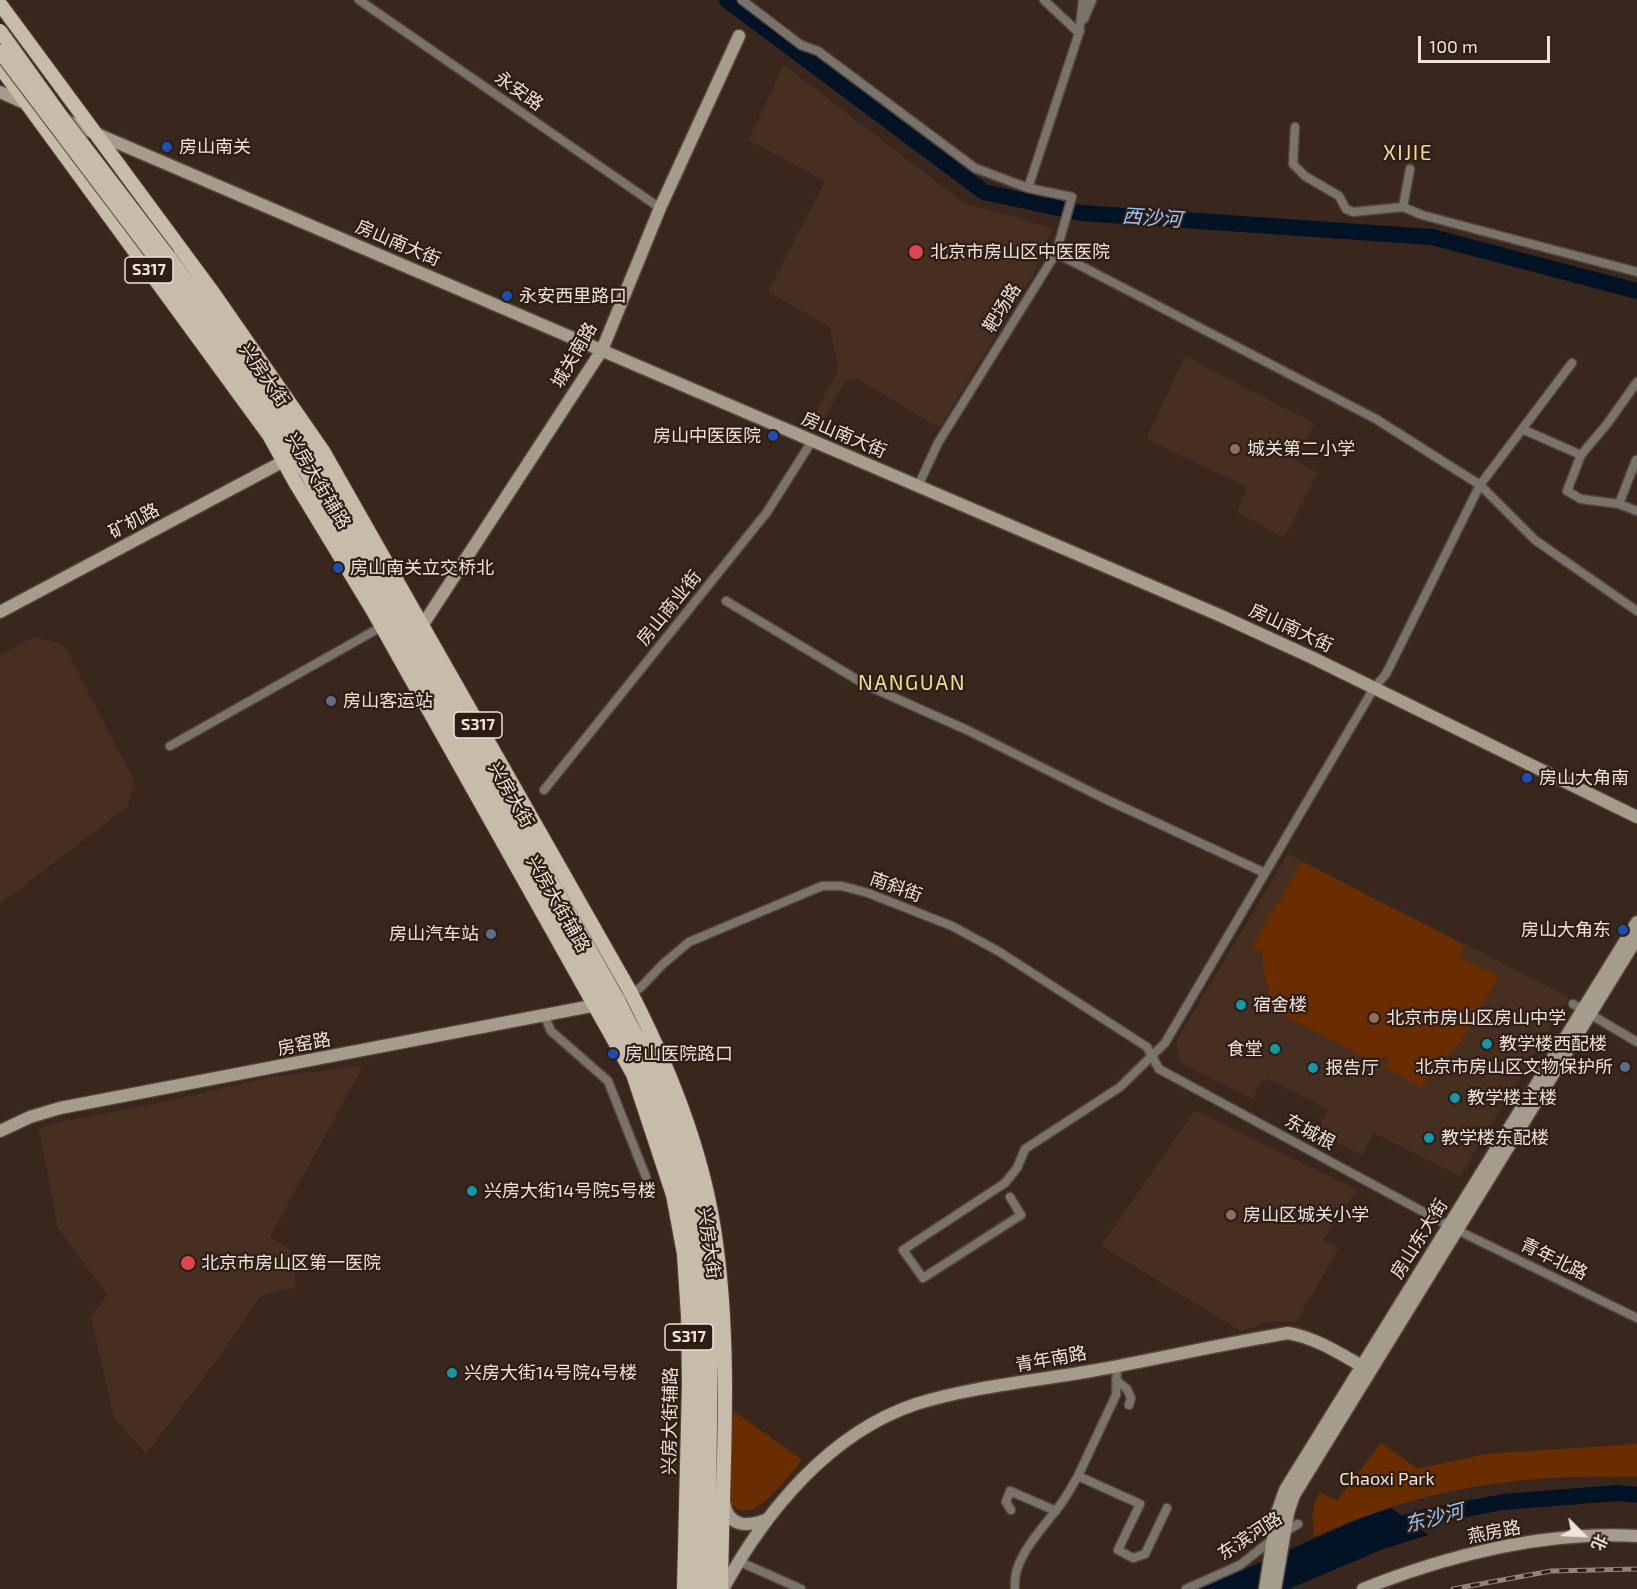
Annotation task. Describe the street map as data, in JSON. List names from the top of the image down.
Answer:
{
  "streets": {
    "main road": [
      "房山南大街",
      "S317",
      "城关南路",
      "兴房大街",
      "兴房大街辅路",
      "矿机路",
      "房窑路",
      "房山东大街",
      "青年南路",
      "燕房路"
    ],
    "street": [
      "永安路",
      "靶场路",
      "房山商业街",
      "南斜街",
      "东城根",
      "青年北路",
      "东滨河路"
    ]
  },
  "crossings": [
    ["永安路", "城关南路"],
    ["房山南大街", "S317"],
    ["房山南大街", "靶场路"],
    ["房山南大街", "城关南路"],
    ["房山南大街", "兴房大街"],
    ["房山南大街", "兴房大街辅路"],
    ["房山南大街", "房山商业街"],
    ["S317", "兴房大街辅路"],
    ["城关南路", "兴房大街"],
    ["兴房大街", "兴房大街辅路"],
    ["兴房大街", "南斜街"],
    ["兴房大街", "房窑路"],
    ["兴房大街", "青年南路"],
    ["兴房大街辅路", "矿机路"],
    ["兴房大街辅路", "南斜街"],
    ["兴房大街辅路", "房窑路"],
    ["南斜街", "房窑路"],
    ["南斜街", "东城根"],
    ["东城根", "房山东大街"],
    ["东城根", "青年北路"],
    ["房山东大街", "青年北路"],
    ["房山东大街", "青年南路"],
    ["房山东大街", "东滨河路"]
  ],
  "districts": ["XIJIE", "NANGUAN"],
  "water": ["西沙河", "东沙河"],
  "parks": ["Chaoxi Park"],
  "places": [
    "房山南关",
    "北京市房山区中医医院",
    "永安西里路口",
    "房山中医医院",
    "城关第二小学",
    "房山南关立交桥北",
    "房山客运站",
    "房山大角南",
    "房山大角东",
    "房山汽车站",
    "宿舍楼",
    "北京市房山区房山中学",
    "教学楼西配楼",
    "食堂",
    "房山医院路口",
    "北京市房山区文物保护所",
    "报告厅",
    "教学楼主楼",
    "教学楼东配楼",
    "兴房大街14号院5号楼",
    "房山区城关小学",
    "北京市房山区第一医院",
    "兴房大街14号院4号楼"
  ],
  "scale_bar": "100 m",
  "north": "bottom right"
}
